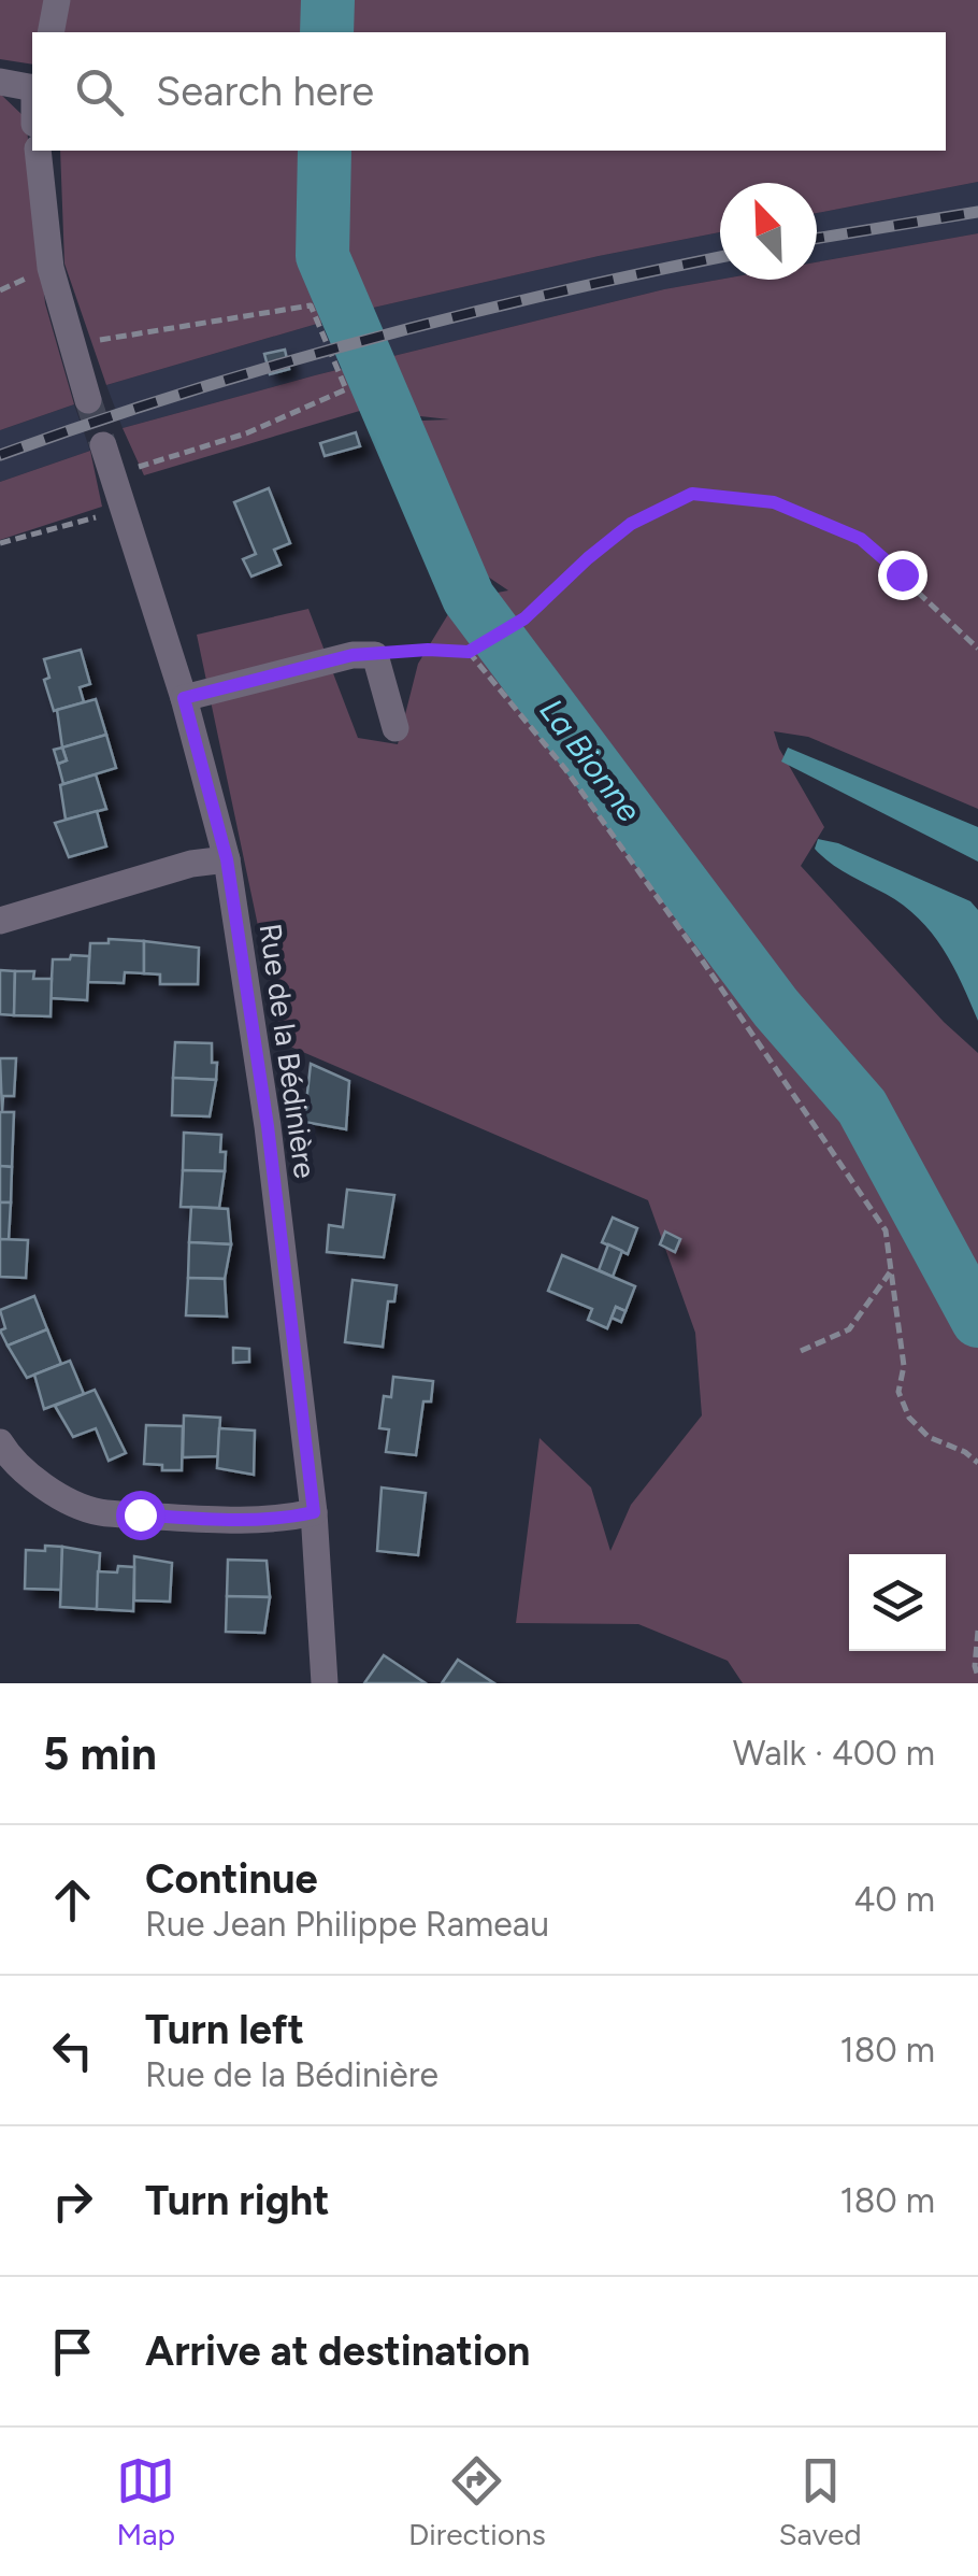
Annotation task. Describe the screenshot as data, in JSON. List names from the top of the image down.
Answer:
{
  "streets": {
    "street": ["Rue de la Bédinière"]
  },
  "water": ["La Bionne"],
  "north": "top left",
  "page": {
    "search": "Search here",
    "heading": ["5 min", "Walk · 400 m"],
    "list": [
      ["Continue", "Rue Jean Philippe Rameau", "40 m"],
      ["Turn left", "Rue de la Bédinière", "180 m"],
      ["Turn right", "180 m"],
      "Arrive at destination"
    ],
    "nav": ["Map", "Directions", "Saved"]
  }
}
